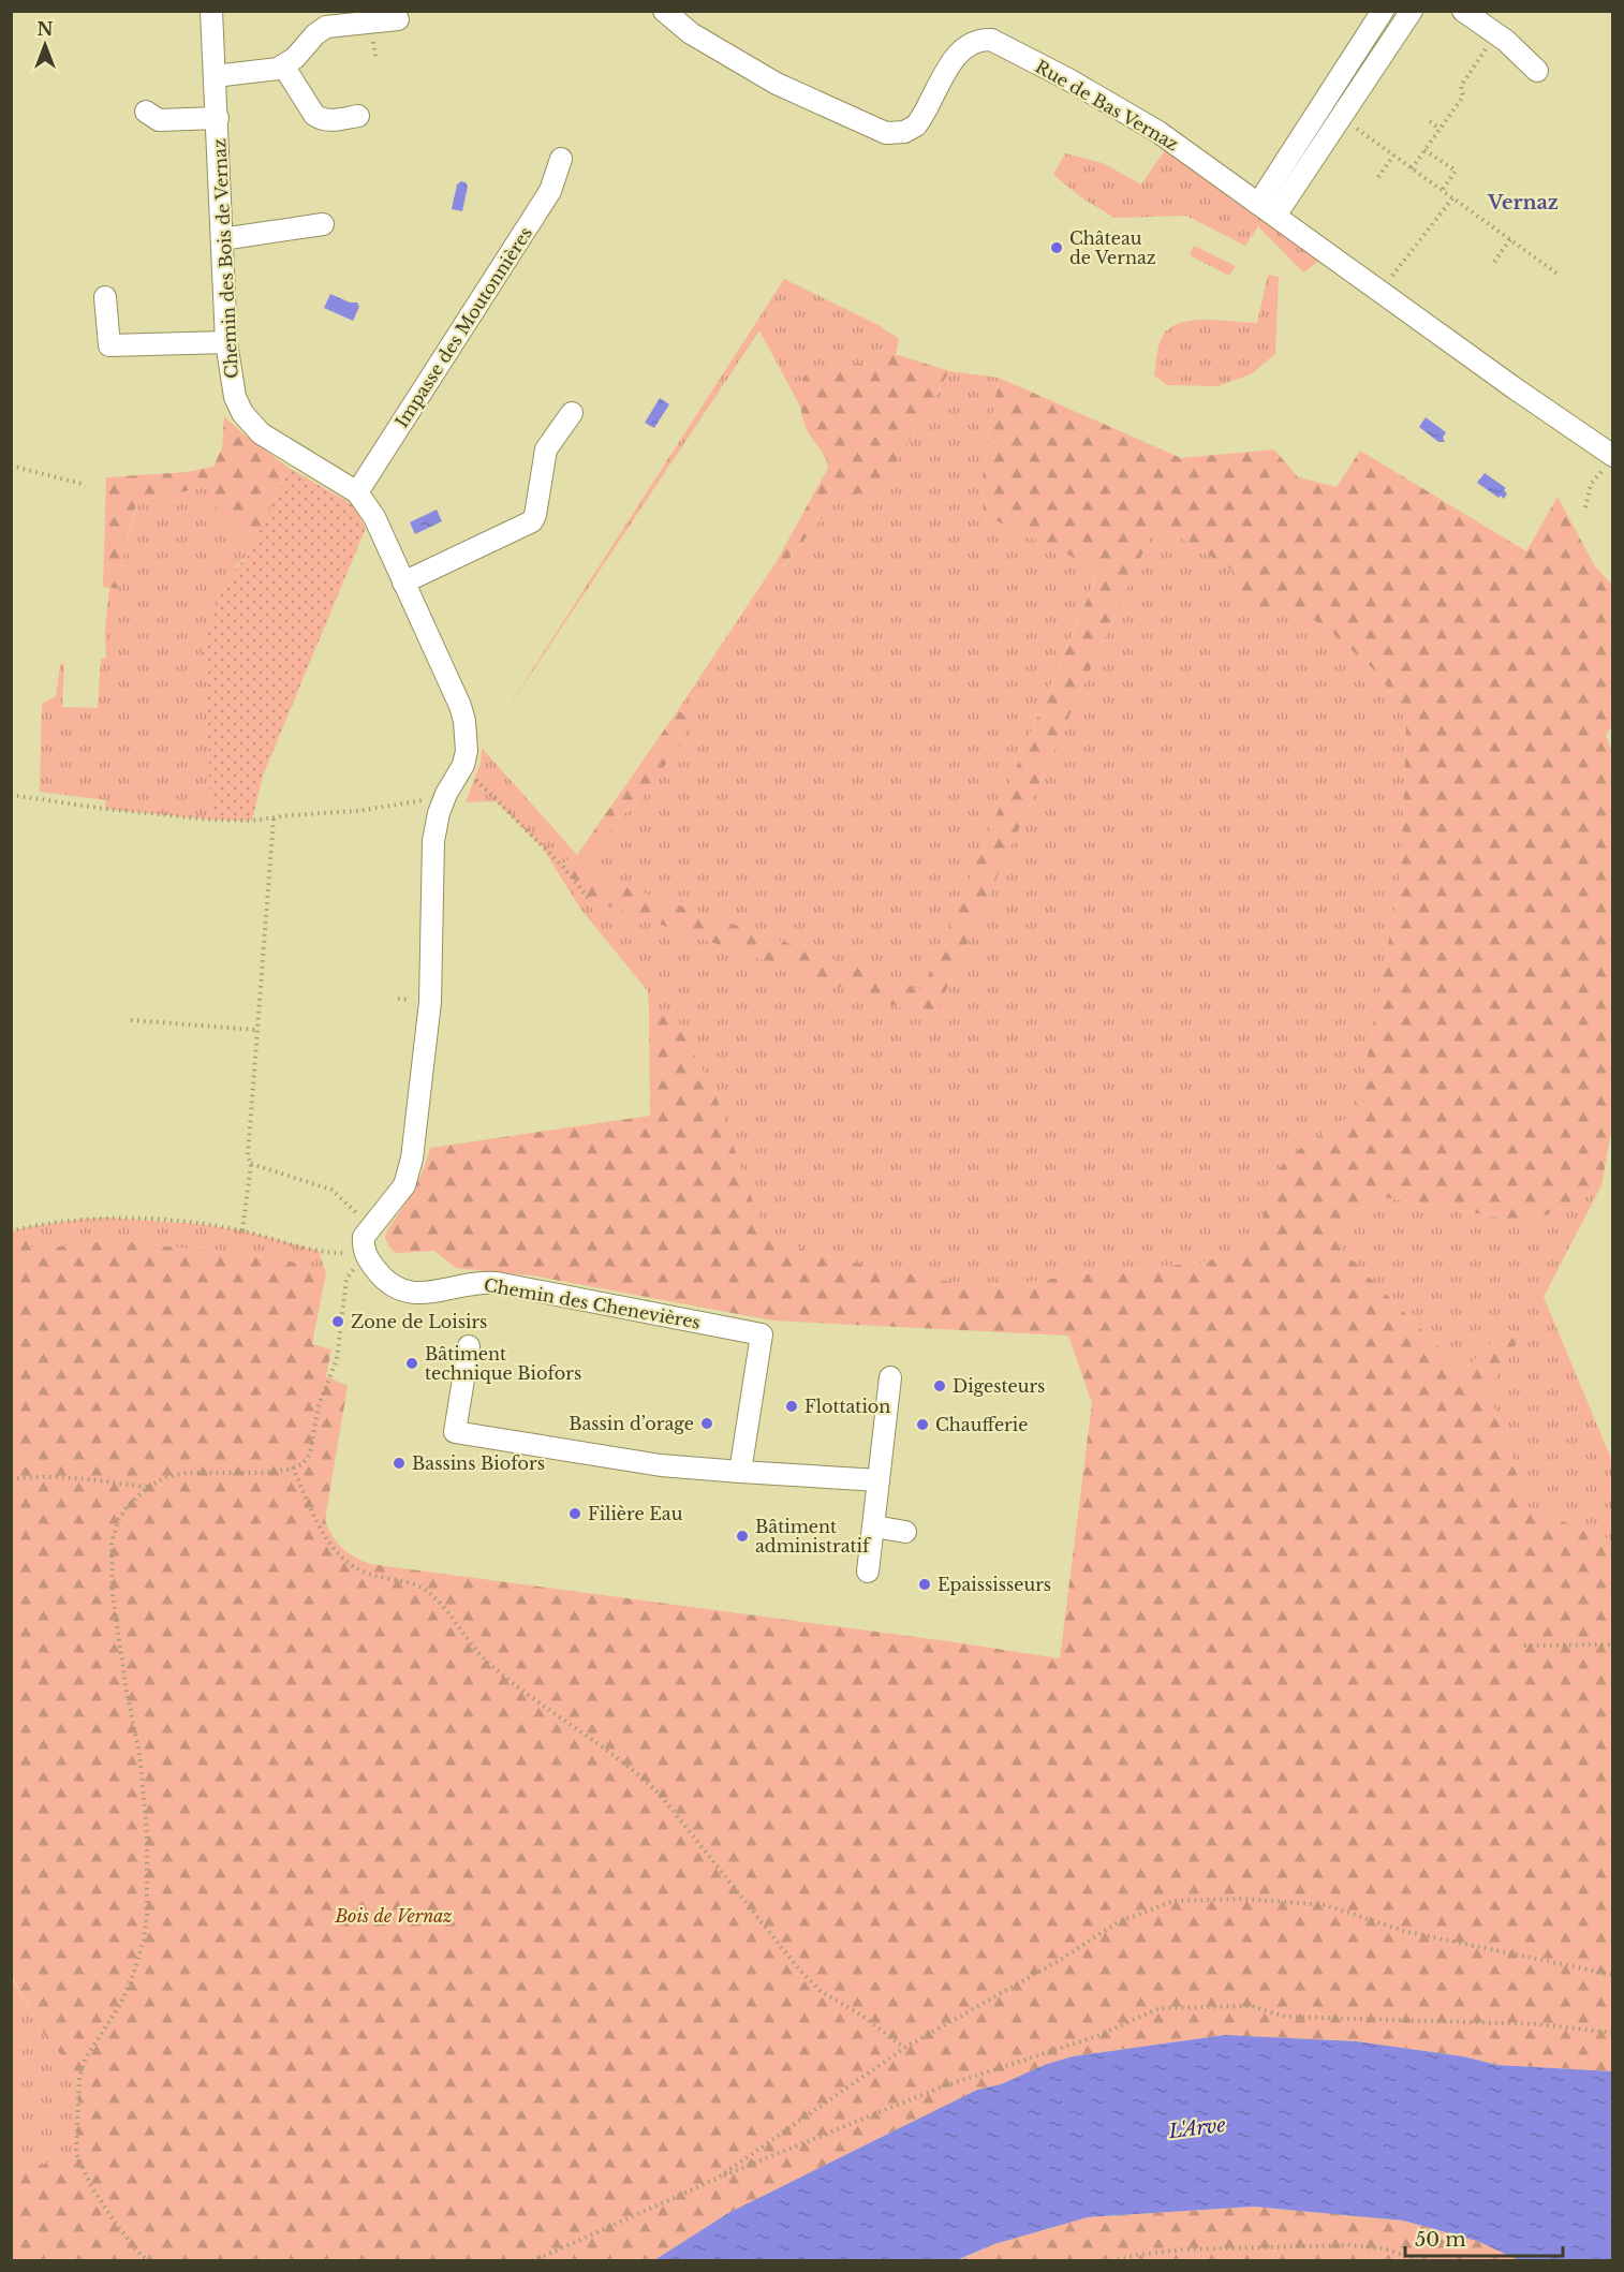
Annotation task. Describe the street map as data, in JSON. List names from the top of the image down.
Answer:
{
  "streets": {
    "street": [
      "Rue de Bas Vernaz",
      "Chemin des Bois de Vernaz",
      "Impasse des Moutonnières",
      "Chemin des Chenevières"
    ]
  },
  "crossings": [
    ["Chemin des Bois de Vernaz", "Impasse des Moutonnières"]
  ],
  "districts": ["Vernaz"],
  "water": ["L'Arve"],
  "parks": ["Bois de Vernaz"],
  "places": [
    "Château de Vernaz",
    "Zone de Loisirs",
    "Bâtiment technique Biofors",
    "Digesteurs",
    "Flottation",
    "Bassin d’orage",
    "Chaufferie",
    "Bassins Biofors",
    "Filière Eau",
    "Bâtiment administratif",
    "Epaississeurs"
  ],
  "scale_bar": "50 m",
  "north": "top"
}
